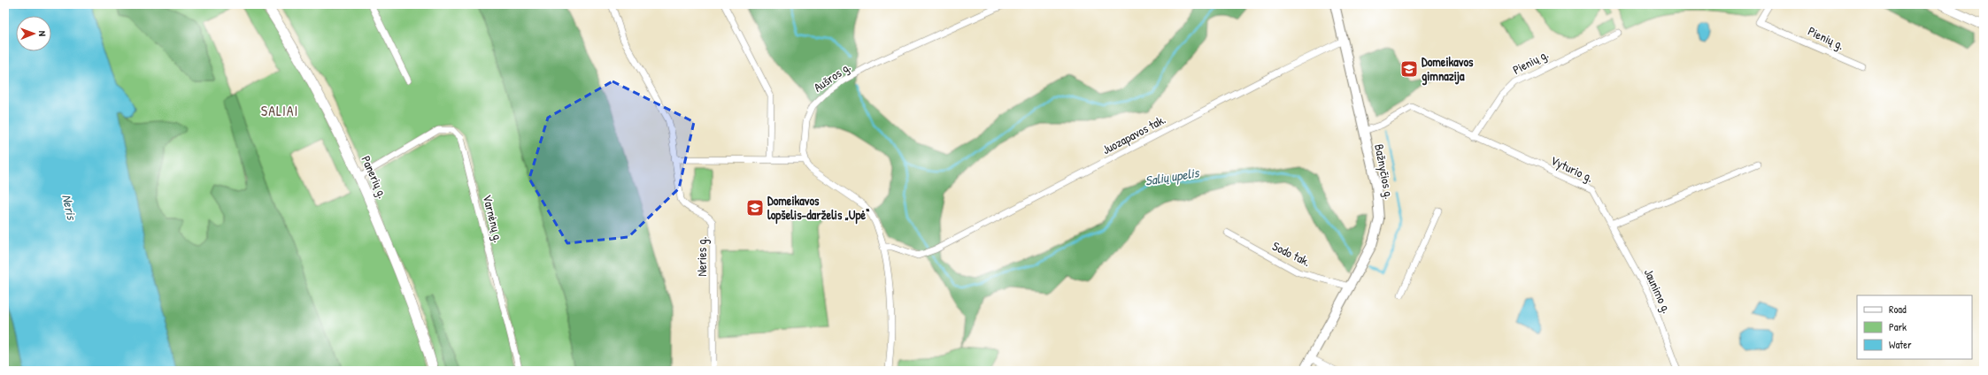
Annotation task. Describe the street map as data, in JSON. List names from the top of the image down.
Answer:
{
  "streets": {
    "main road": ["Bažnyčios g.", "Panerių g."],
    "street": [
      "Pienių g.",
      "Aušros g.",
      "Juozapavos tak.",
      "Vyturio g.",
      "Varnėnų g.",
      "Sodo tak.",
      "Neries g.",
      "Jaunimo g."
    ]
  },
  "crossings": [
    ["Pienių g.", "Vyturio g."],
    ["Juozapavos tak.", "Bažnyčios g."],
    ["Vyturio g.", "Bažnyčios g."],
    ["Vyturio g.", "Jaunimo g."],
    ["Bažnyčios g.", "Sodo tak."],
    ["Panerių g.", "Varnėnų g."]
  ],
  "districts": ["SALIAI"],
  "water": ["Salių upelis", "Neris"],
  "places": {
    "school or university": ["Domeikavos gimnazija", "Domeikavos lopšelis-darželis „Upė“"]
  },
  "legend": ["Road", "Park", "Water"],
  "north": "right"
}
